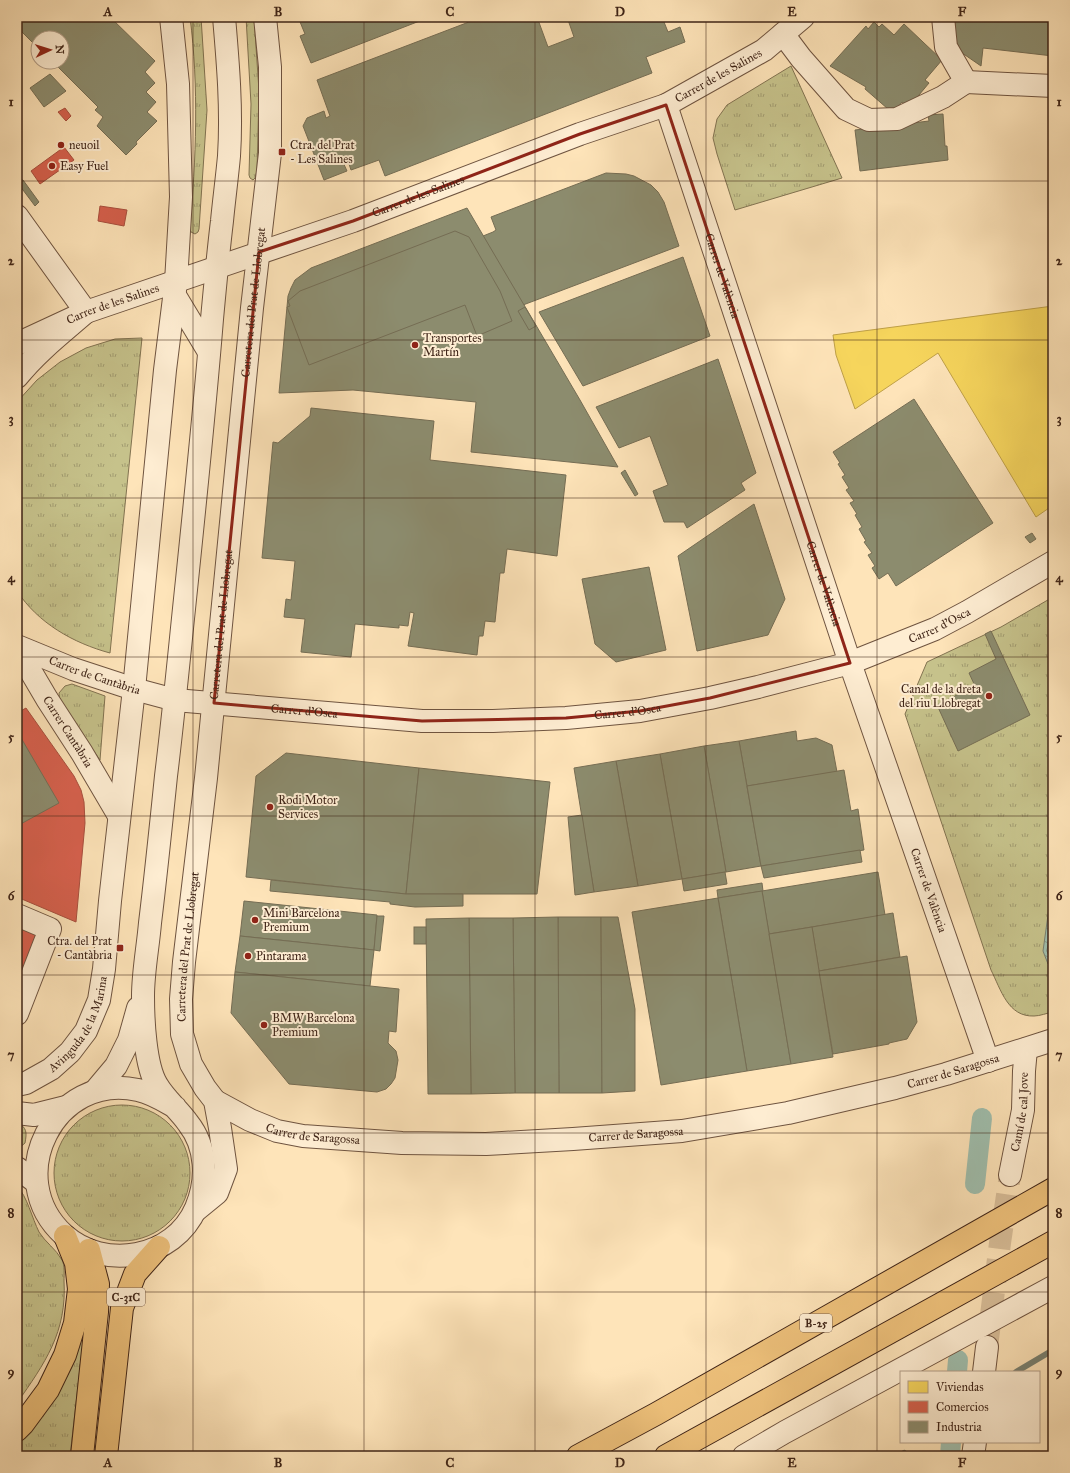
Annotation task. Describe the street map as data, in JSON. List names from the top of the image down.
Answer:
{
  "streets": {
    "highway": ["C-31C", "B-25"],
    "street": [
      "Carrer de les Salines",
      "Carrer de València",
      "Carretera del Prat de Llobregat",
      "Carrer d'Osca",
      "Carrer de Cantàbria",
      "Carrer Cantàbria",
      "Avinguda de la Marina",
      "Carrer de Saragossa",
      "Camí de cal Jove"
    ]
  },
  "crossings": [
    ["Carrer de les Salines", "Carrer de València"],
    ["Carrer de les Salines", "Carretera del Prat de Llobregat"],
    ["Carrer de València", "Carrer d'Osca"],
    ["Carrer de València", "Carrer de Saragossa"],
    ["Carretera del Prat de Llobregat", "Carrer d'Osca"],
    ["Carretera del Prat de Llobregat", "Carrer de Saragossa"],
    ["Carrer d'Osca", "Carrer de Cantàbria"],
    ["Carrer de Cantàbria", "Carrer Cantàbria"],
    ["Carrer Cantàbria", "Avinguda de la Marina"],
    ["Carrer de Saragossa", "Camí de cal Jove"]
  ],
  "places": {
    "other": [
      "neuoil",
      "Easy Fuel",
      "Transportes Martín",
      "Canal de la dreta del riu Llobregat",
      "Rodi Motor Services",
      "Mini Barcelona Premium",
      "Pintarama",
      "BMW Barcelona Premium"
    ],
    "transit": ["Ctra. del Prat - Les Salines", "Ctra. del Prat - Cantàbria"]
  },
  "legend": ["Viviendas", "Comercios", "Industria"],
  "north": "right",
  "grid": {
    "columns": [
      "A",
      "B",
      "C",
      "D",
      "E",
      "F"
    ],
    "rows": [
      "1",
      "2",
      "3",
      "4",
      "5",
      "6",
      "7",
      "8",
      "9"
    ]
  }
}
